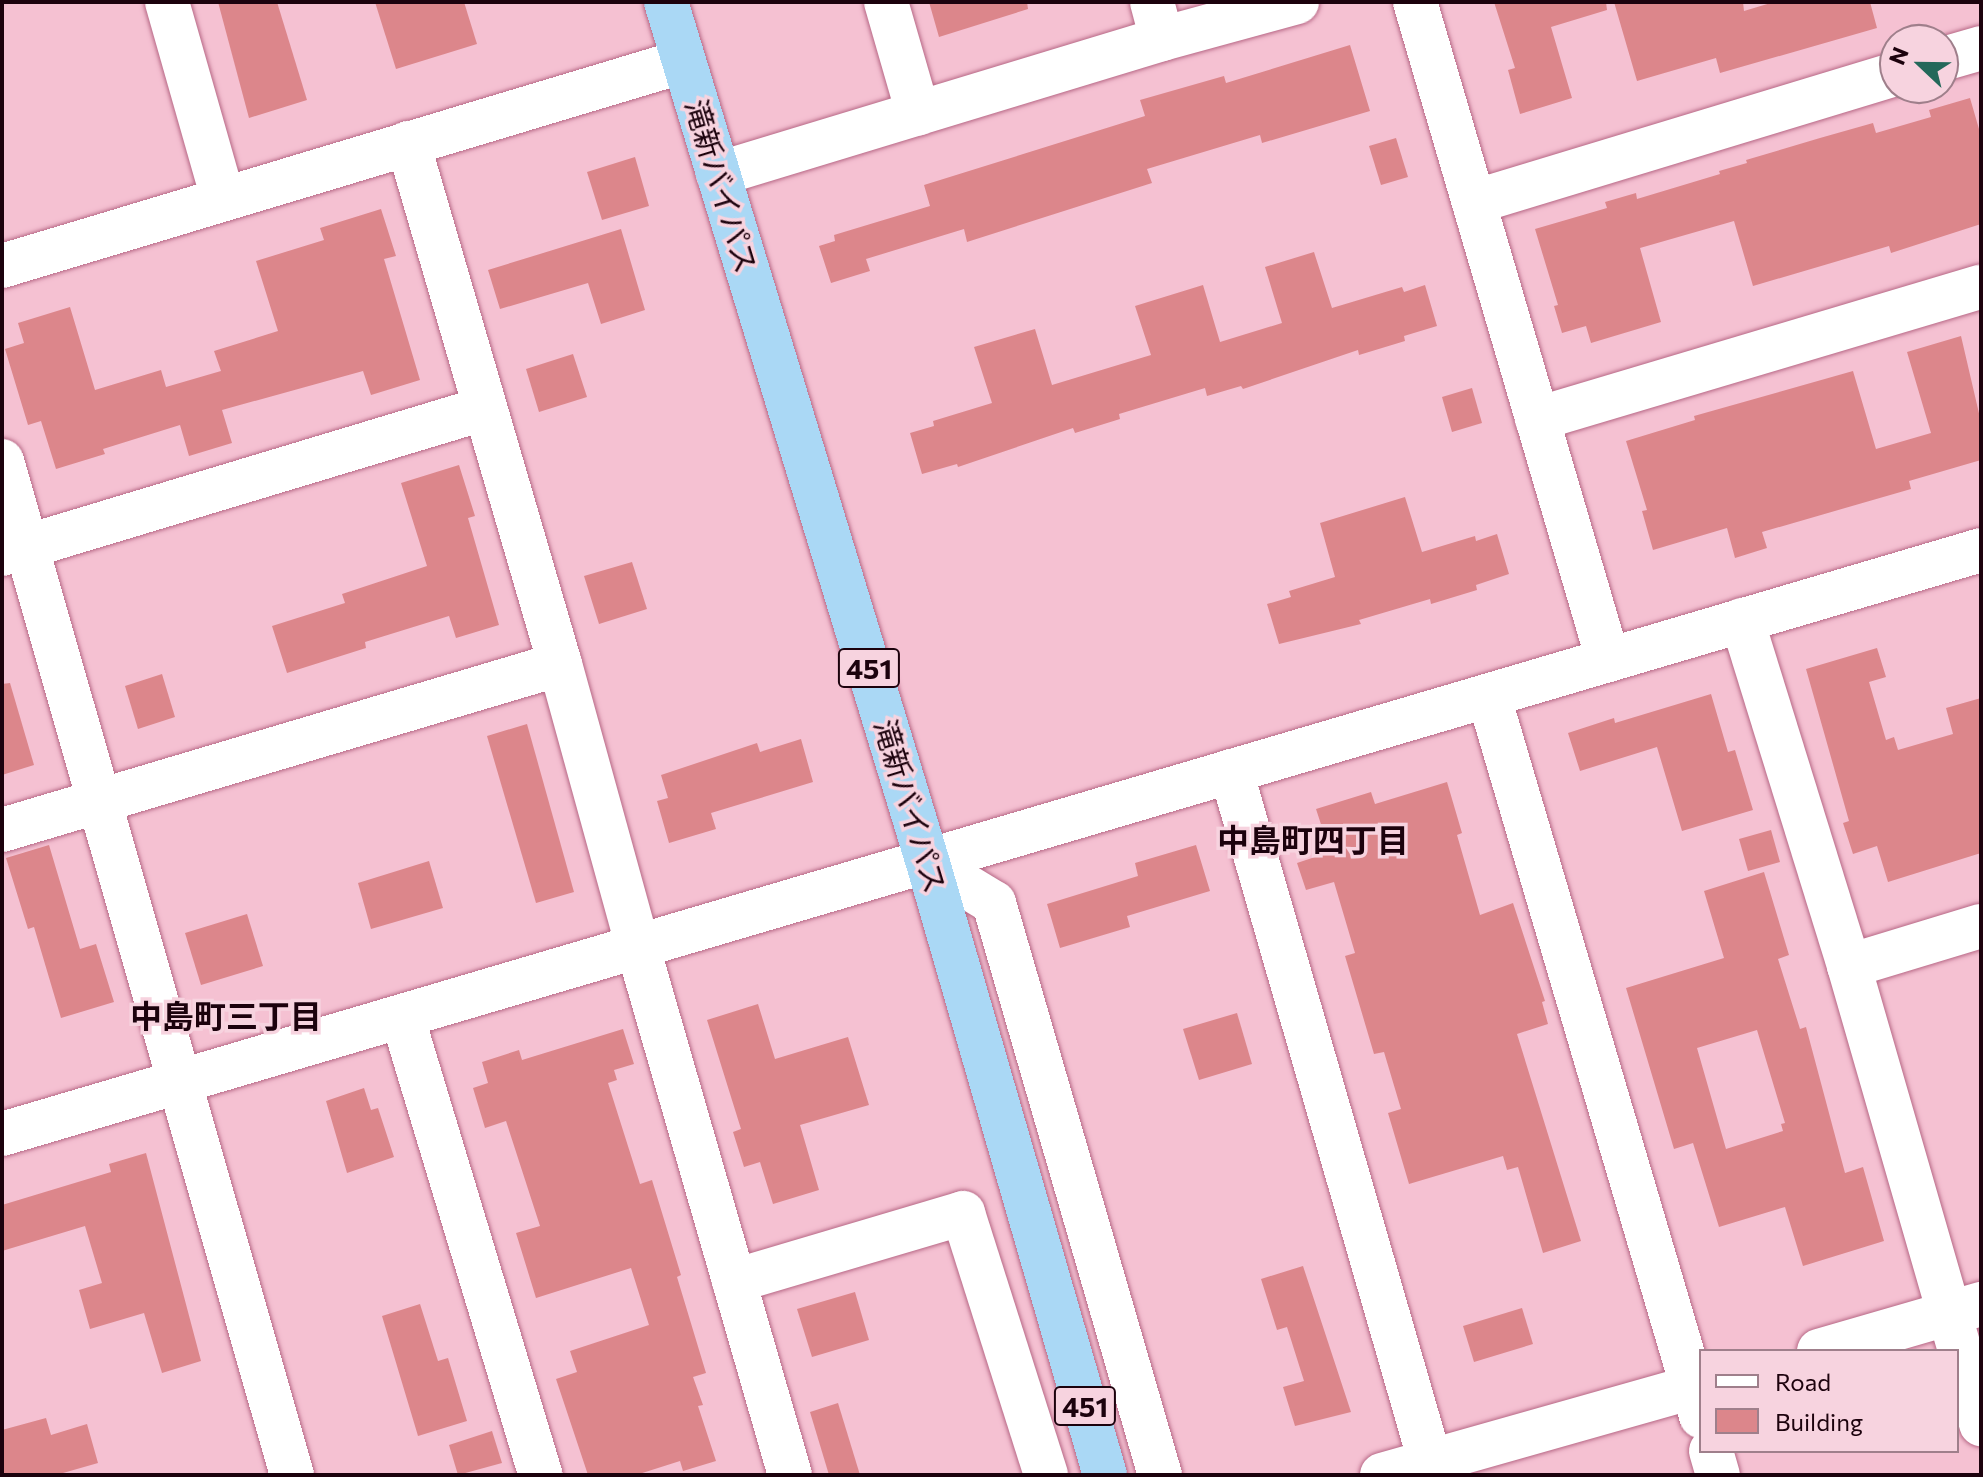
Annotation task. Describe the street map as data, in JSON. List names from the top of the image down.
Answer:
{
  "streets": {
    "highway": ["滝新バイパス", "451"]
  },
  "districts": ["中島町四丁目", "中島町三丁目"],
  "legend": ["Road", "Building"],
  "north": "left"
}
